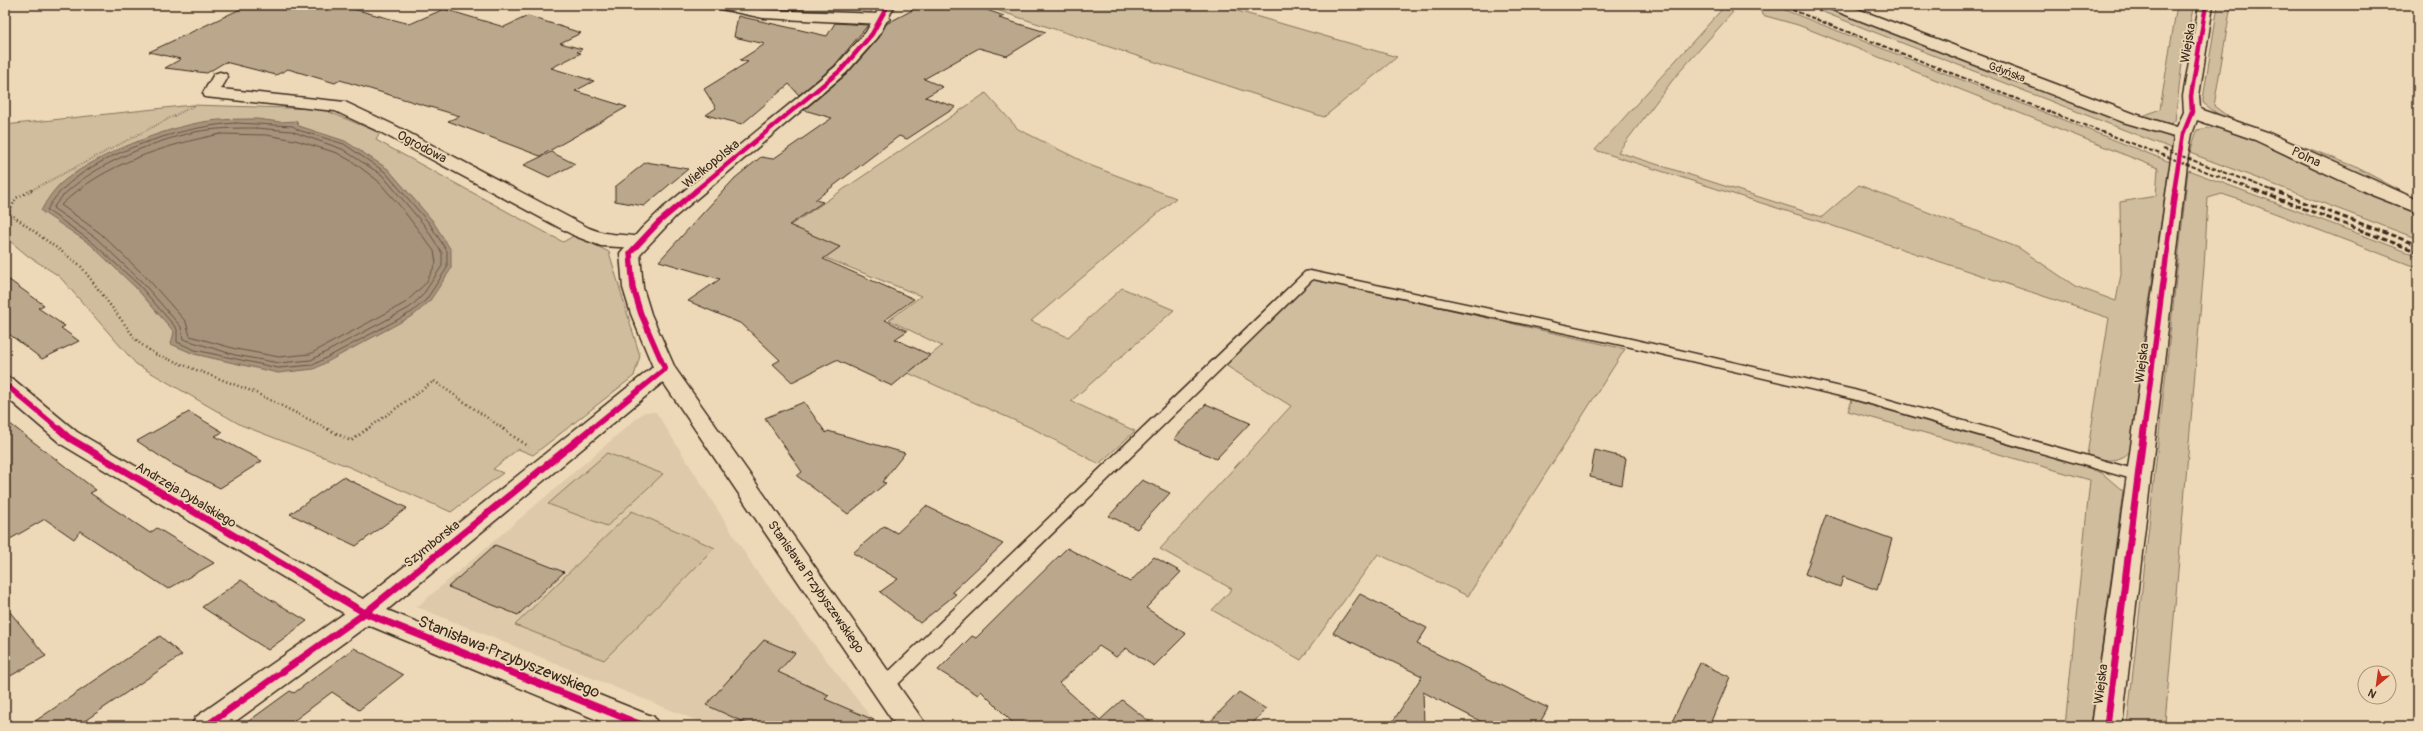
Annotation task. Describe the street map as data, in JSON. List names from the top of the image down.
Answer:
{
  "streets": {
    "street": [
      "Wiejska",
      "Gdyńska",
      "Ogrodowa",
      "Polna",
      "Wielkopolska",
      "Andrzeja Dybalskiego",
      "Szymborska",
      "Stanisława Przybyszewskiego"
    ]
  },
  "crossings": [
    ["Wiejska", "Gdyńska"],
    ["Wiejska", "Polna"],
    ["Ogrodowa", "Wielkopolska"],
    ["Wielkopolska", "Szymborska"],
    ["Wielkopolska", "Stanisława Przybyszewskiego"],
    ["Andrzeja Dybalskiego", "Szymborska"],
    ["Andrzeja Dybalskiego", "Stanisława Przybyszewskiego"],
    ["Szymborska", "Stanisława Przybyszewskiego"]
  ],
  "north": "bottom left"
}
